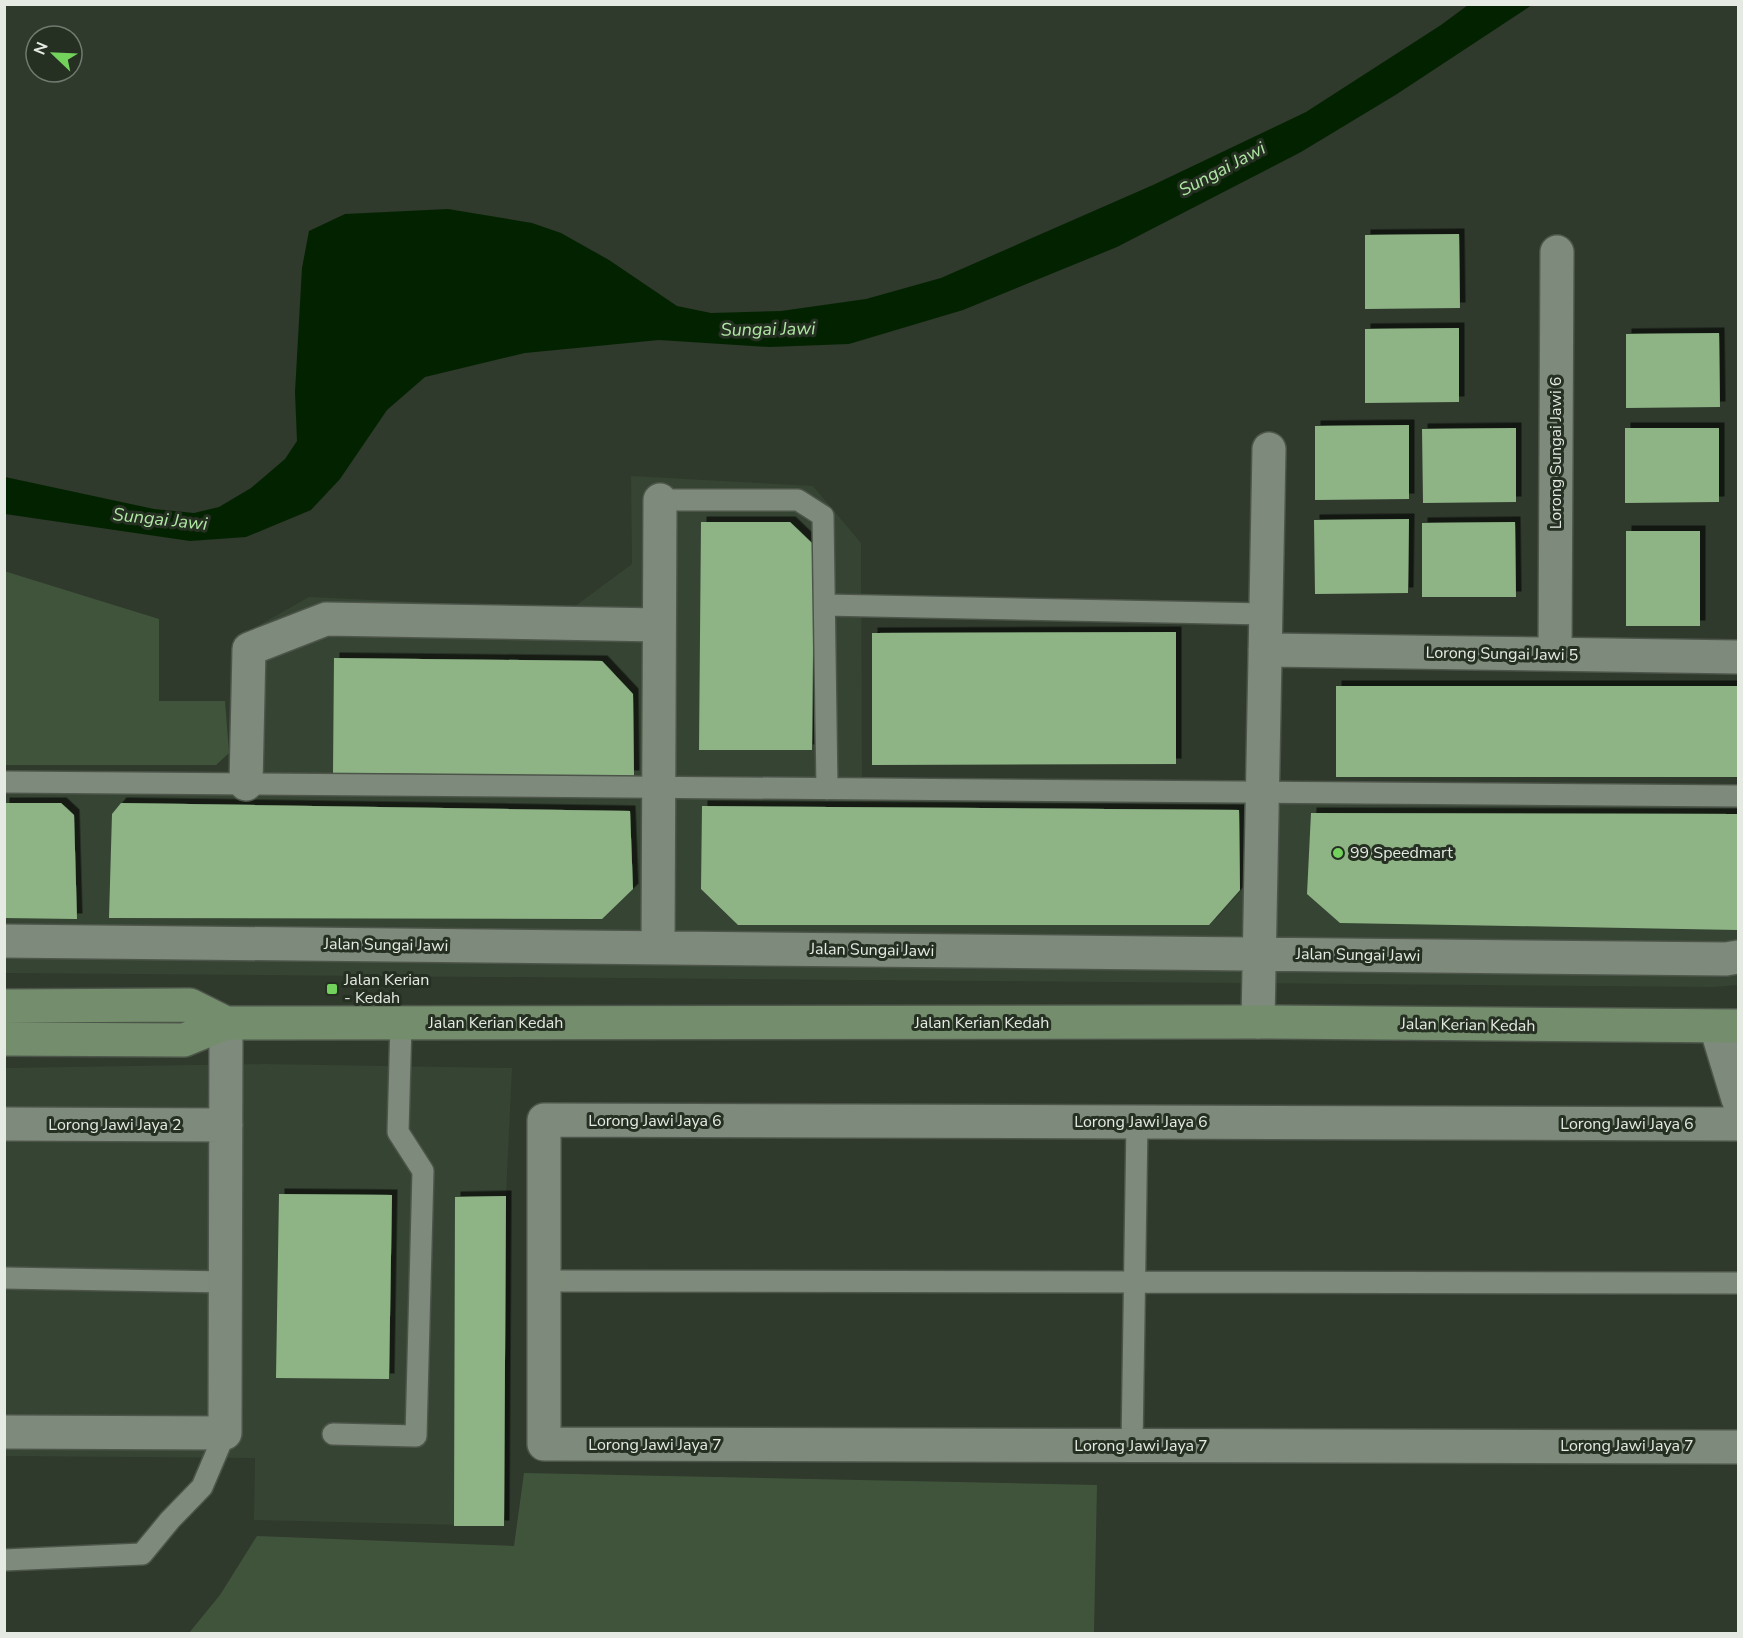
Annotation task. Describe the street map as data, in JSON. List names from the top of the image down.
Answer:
{
  "streets": {
    "main road": ["Jalan Kerian Kedah"],
    "street": [
      "Lorong Sungai Jawi 6",
      "Lorong Sungai Jawi 5",
      "Jalan Sungai Jawi",
      "Lorong Jawi Jaya 6",
      "Lorong Jawi Jaya 2",
      "Lorong Jawi Jaya 7"
    ]
  },
  "crossings": [
    ["Lorong Sungai Jawi 6", "Lorong Sungai Jawi 5"],
    ["Lorong Jawi Jaya 6", "Lorong Jawi Jaya 7"]
  ],
  "water": ["Sungai Jawi"],
  "places": {
    "other": ["99 Speedmart"],
    "transit": ["Jalan Kerian - Kedah"]
  },
  "north": "top left"
}
